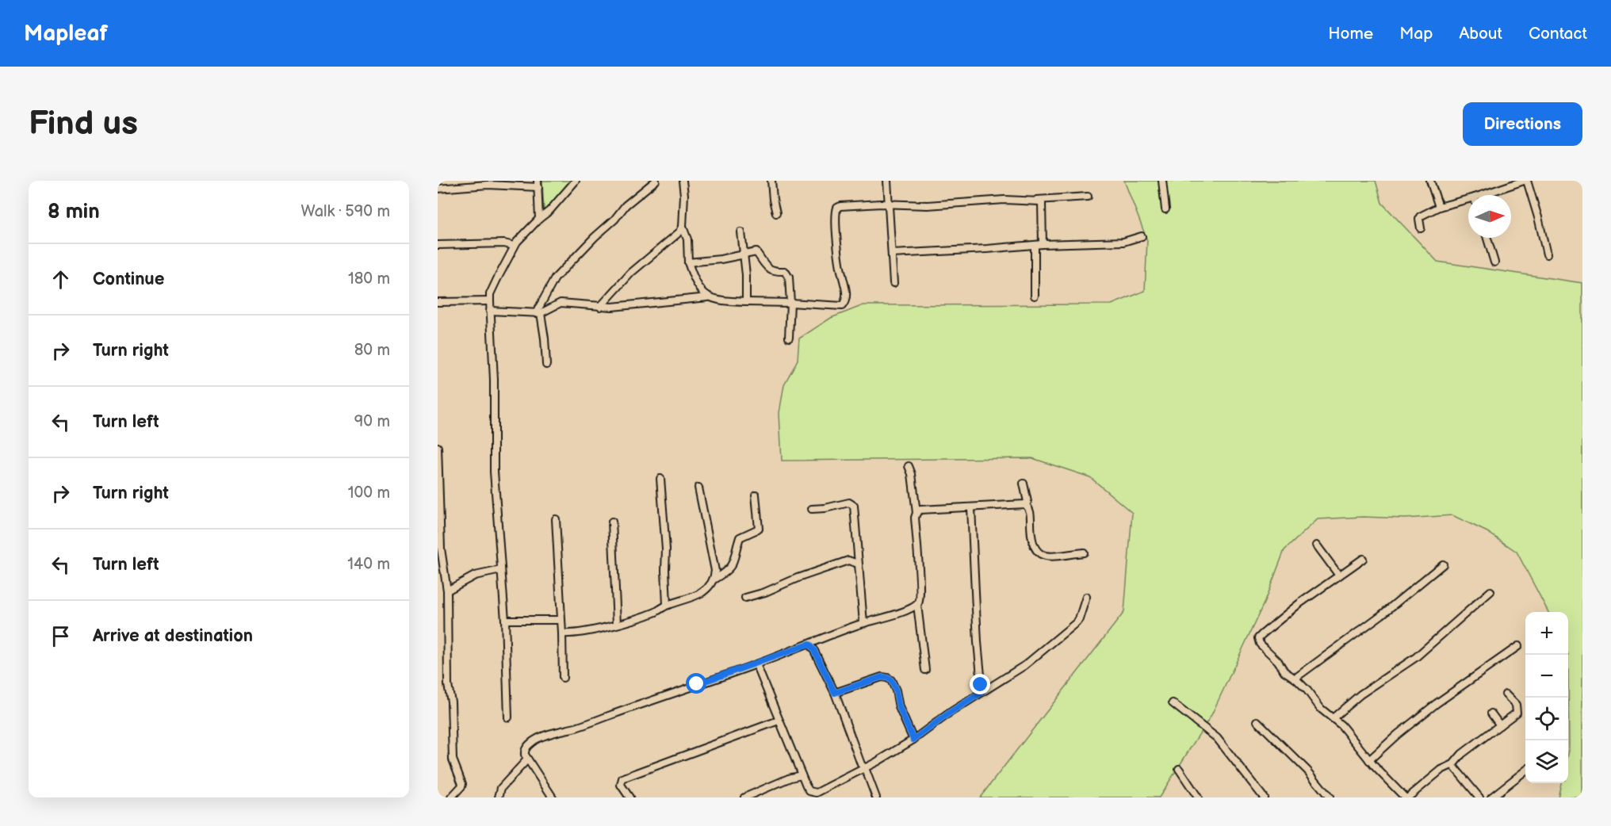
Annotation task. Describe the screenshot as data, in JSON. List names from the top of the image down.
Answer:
{
  "north": "right",
  "page": {
    "header": "Mapleaf",
    "nav": [
      "Home",
      "Map",
      "About",
      "Contact"
    ],
    "buttons": "Directions",
    "title": "Find us",
    "heading": ["8 min", "Walk · 590 m"],
    "list": [
      ["Continue", "180 m"],
      ["Turn right", "80 m"],
      ["Turn left", "90 m"],
      ["Turn right", "100 m"],
      ["Turn left", "140 m"],
      "Arrive at destination"
    ],
    "map_buttons": ["+", "−"]
  }
}
